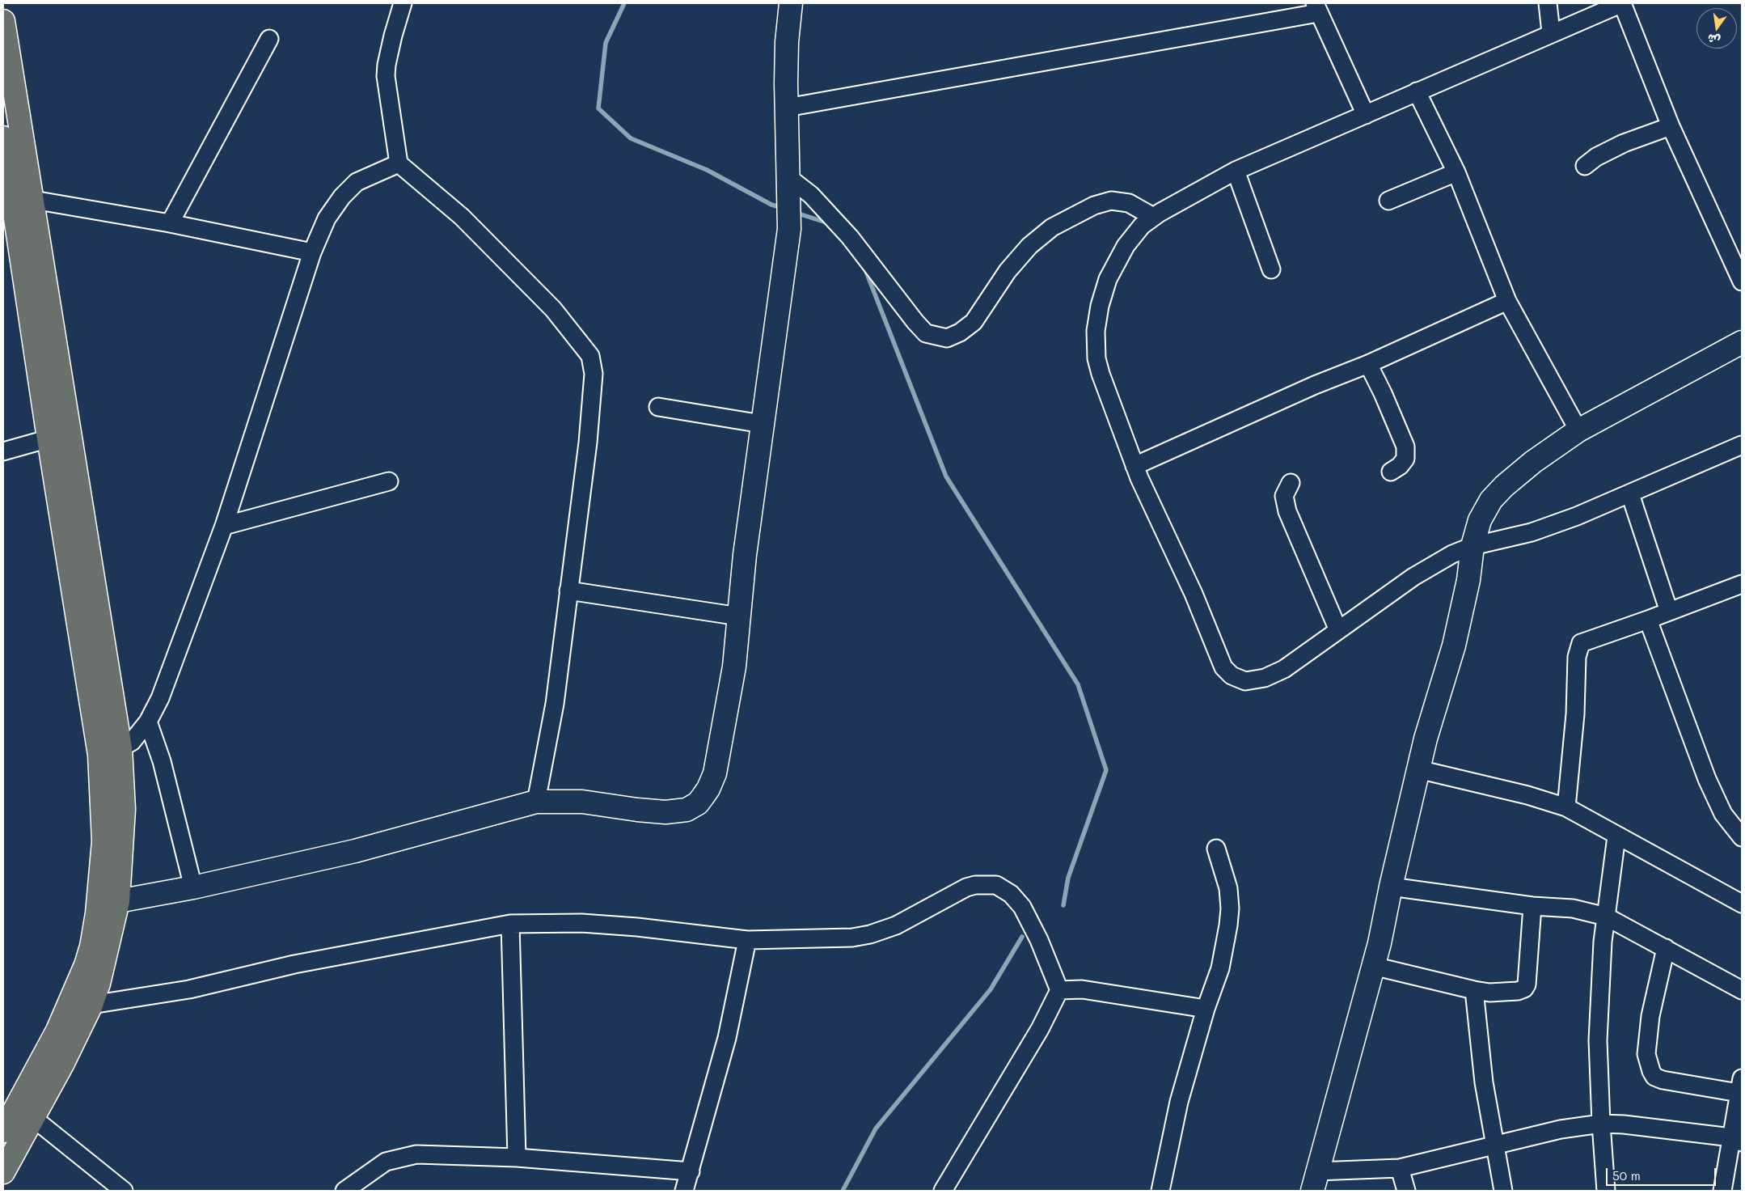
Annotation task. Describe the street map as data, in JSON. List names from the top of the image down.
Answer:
{
  "scale_bar": "50 m",
  "north": "bottom"
}
